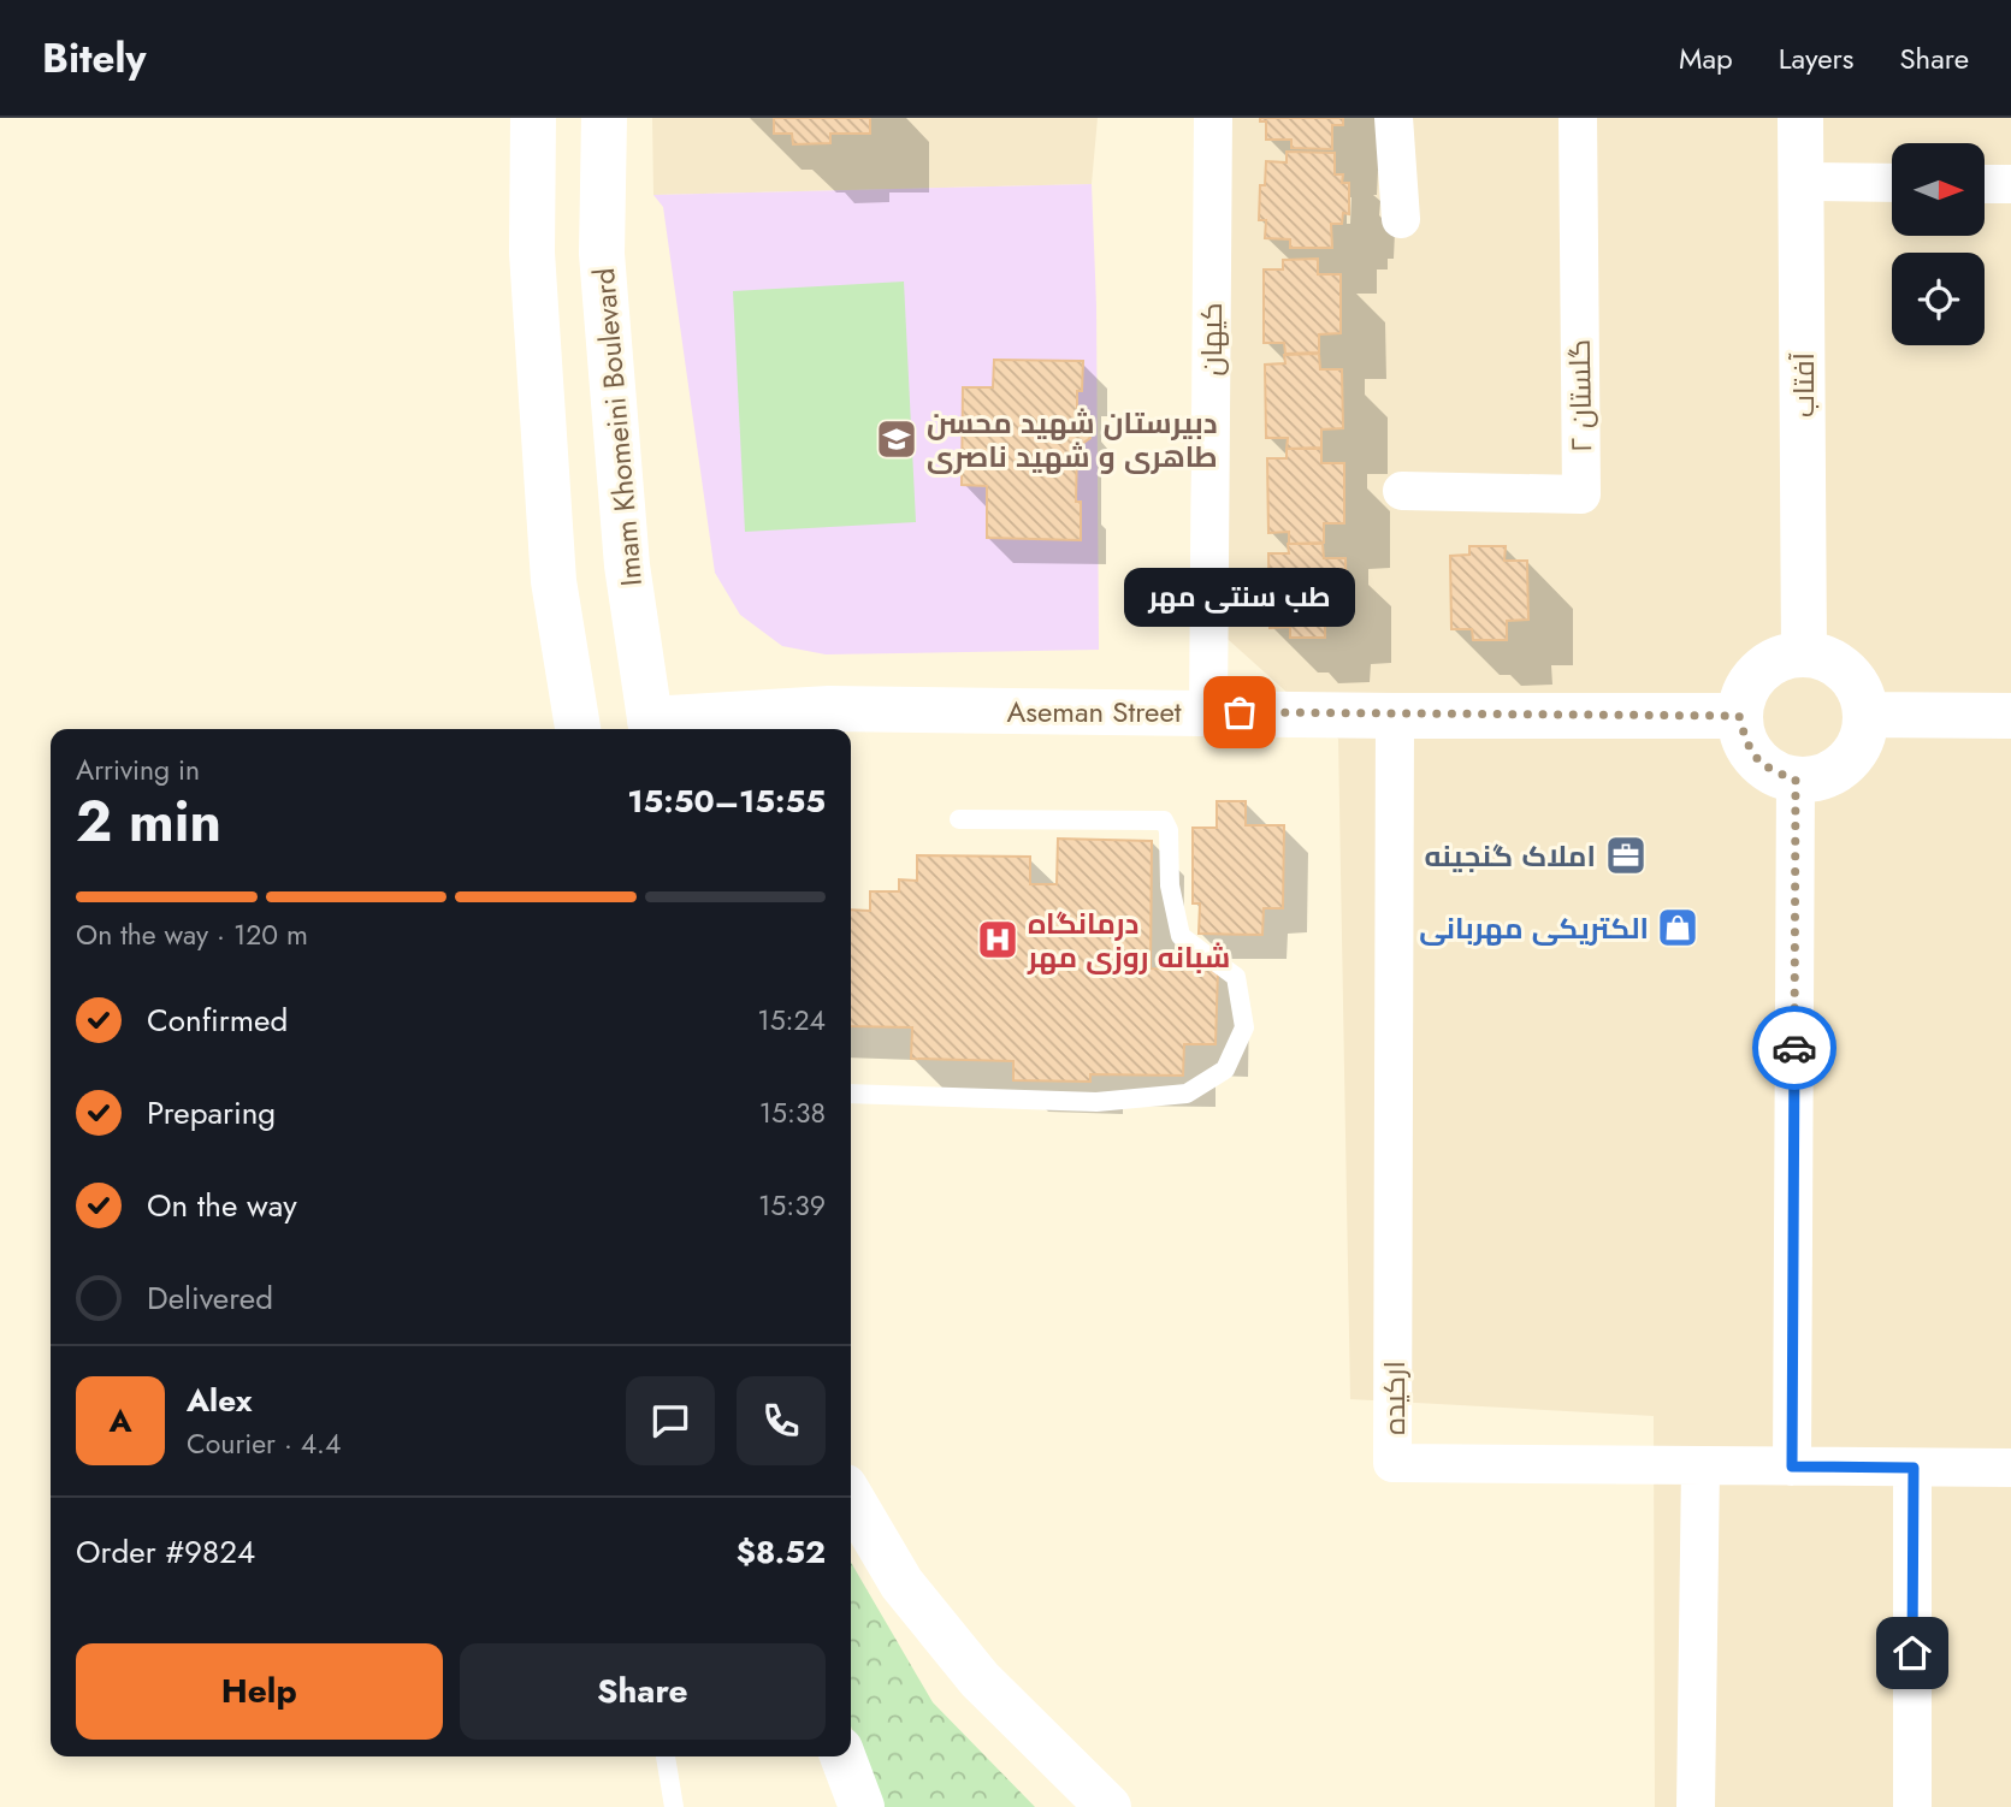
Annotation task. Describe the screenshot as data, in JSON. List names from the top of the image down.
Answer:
{
  "streets": {
    "street": [
      "کیهان",
      "آفتاب",
      "گلستان ۲",
      "Imam Khomeini Boulevard",
      "Aseman Street",
      "ارکیده"
    ]
  },
  "crossings": [
    ["کیهان", "Aseman Street"],
    ["آفتاب", "Aseman Street"],
    ["Imam Khomeini Boulevard", "Aseman Street"],
    ["Aseman Street", "ارکیده"]
  ],
  "places": {
    "school or university": ["دبیرستان شهید محسن طاهری و شهید ناصری"],
    "other": ["طب سنتی مهر"],
    "office": ["املاک گنجینه"],
    "shop": ["الکتریکی مهربانی"],
    "hospital": ["درمانگاه شبانه روزی مهر"]
  },
  "north": "right",
  "page": {
    "header": "Bitely",
    "nav": ["Map", "Layers", "Share"],
    "bubble": "طب سنتی مهر",
    "heading": ["2 min", "Arriving in", "15:50–15:55"],
    "panel": [
      "Alex",
      "Courier · 4.4",
      "Order #9824",
      "$8.52"
    ],
    "bar": "On the way · 120 m",
    "list": [
      ["Confirmed", "15:24"],
      ["Preparing", "15:38"],
      ["On the way", "15:39"],
      "Delivered"
    ],
    "round": "A",
    "buttons": ["Help", "Share"]
  }
}
